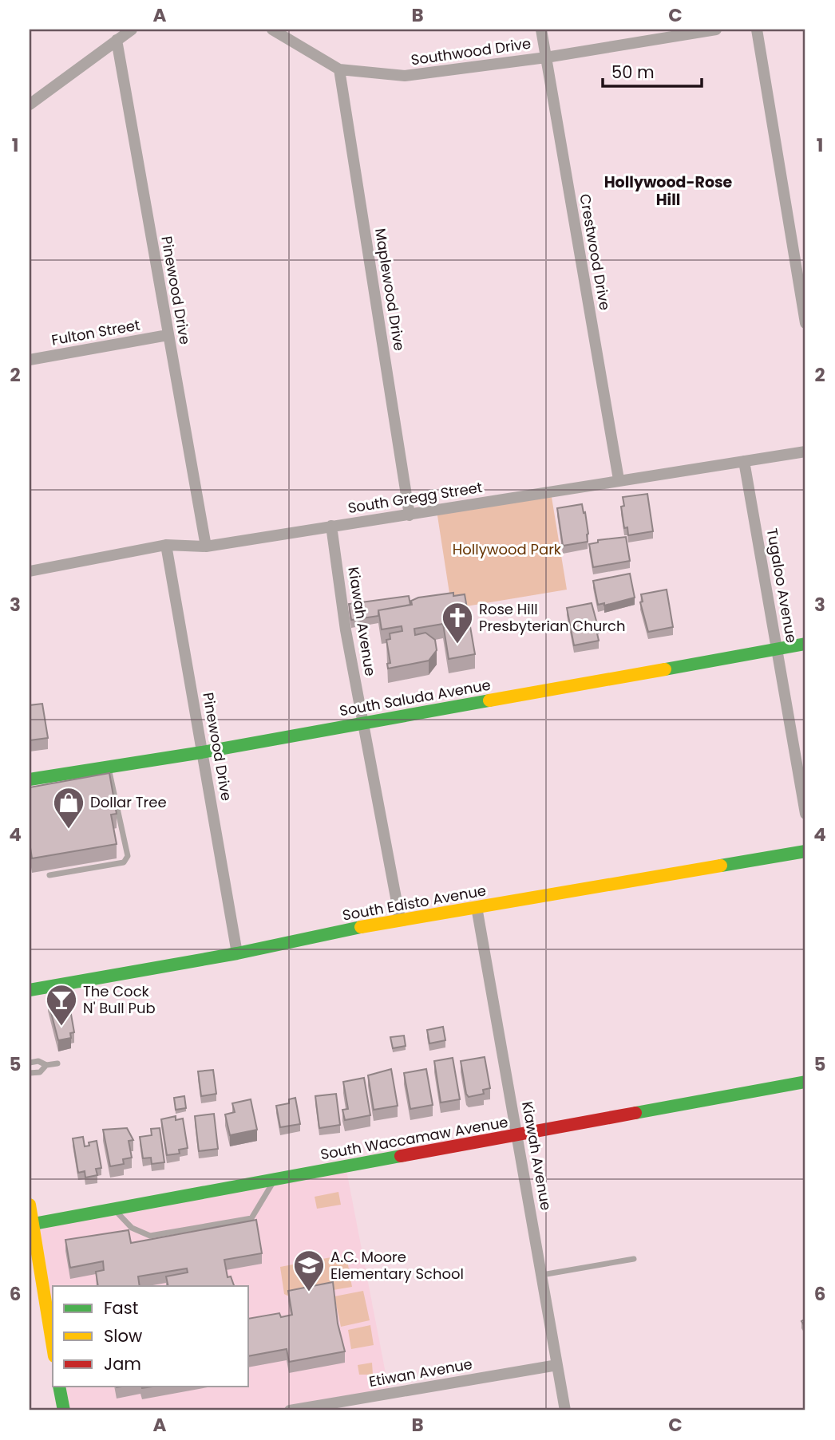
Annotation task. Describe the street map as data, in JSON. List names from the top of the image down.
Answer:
{
  "streets": {
    "street": [
      "Southwood Drive",
      "Crestwood Drive",
      "Maplewood Drive",
      "Pinewood Drive",
      "Fulton Street",
      "South Gregg Street",
      "Tugaloo Avenue",
      "Kiawah Avenue",
      "South Saluda Avenue",
      "South Edisto Avenue",
      "South Waccamaw Avenue",
      "Etiwan Avenue"
    ]
  },
  "crossings": [
    ["Southwood Drive", "Crestwood Drive"],
    ["Southwood Drive", "Maplewood Drive"],
    ["Crestwood Drive", "South Gregg Street"],
    ["Maplewood Drive", "South Gregg Street"],
    ["Pinewood Drive", "Fulton Street"],
    ["Pinewood Drive", "South Gregg Street"],
    ["Pinewood Drive", "South Saluda Avenue"],
    ["Pinewood Drive", "South Edisto Avenue"],
    ["South Gregg Street", "Tugaloo Avenue"],
    ["South Gregg Street", "Kiawah Avenue"],
    ["Tugaloo Avenue", "South Saluda Avenue"],
    ["Kiawah Avenue", "South Saluda Avenue"],
    ["Kiawah Avenue", "South Edisto Avenue"],
    ["Kiawah Avenue", "South Waccamaw Avenue"],
    ["Kiawah Avenue", "Etiwan Avenue"]
  ],
  "districts": ["Hollywood-Rose Hill"],
  "parks": ["Hollywood Park"],
  "places": {
    "church": ["Rose Hill Presbyterian Church"],
    "shop": ["Dollar Tree"],
    "bar": ["The Cock N' Bull Pub"],
    "school or university": ["A.C. Moore Elementary School"]
  },
  "legend": ["Fast", "Slow", "Jam"],
  "scale_bar": "50 m",
  "grid": {
    "columns": ["A", "B", "C"],
    "rows": [
      "1",
      "2",
      "3",
      "4",
      "5",
      "6"
    ]
  }
}
